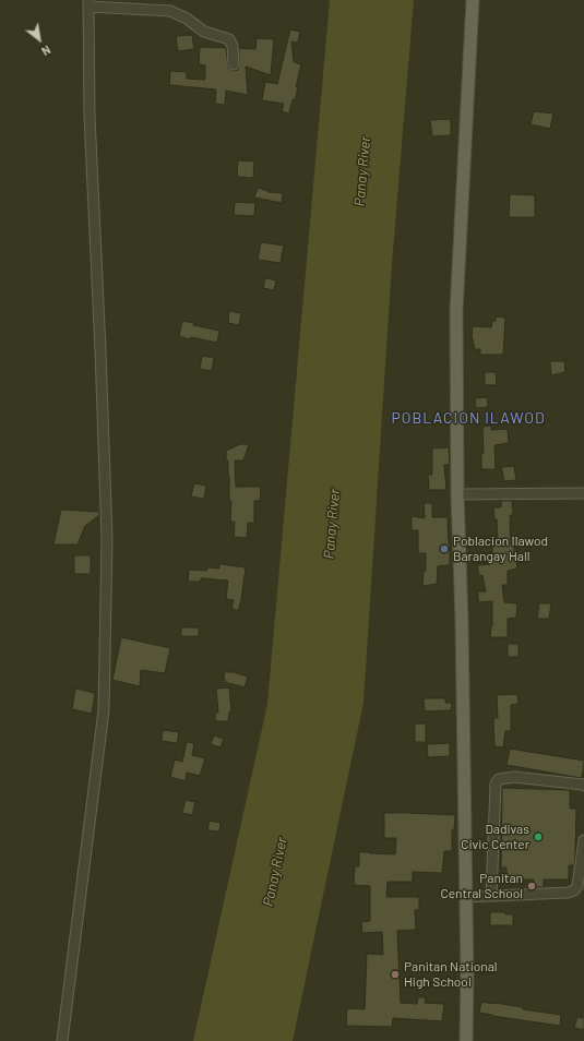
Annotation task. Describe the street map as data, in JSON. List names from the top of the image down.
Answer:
{
  "districts": ["POBLACION ILAWOD"],
  "water": ["Panay River"],
  "places": [
    "Poblacion Ilawod Barangay Hall",
    "Dadivas Civic Center",
    "Panitan Central School",
    "Panitan National High School"
  ],
  "north": "bottom right"
}
